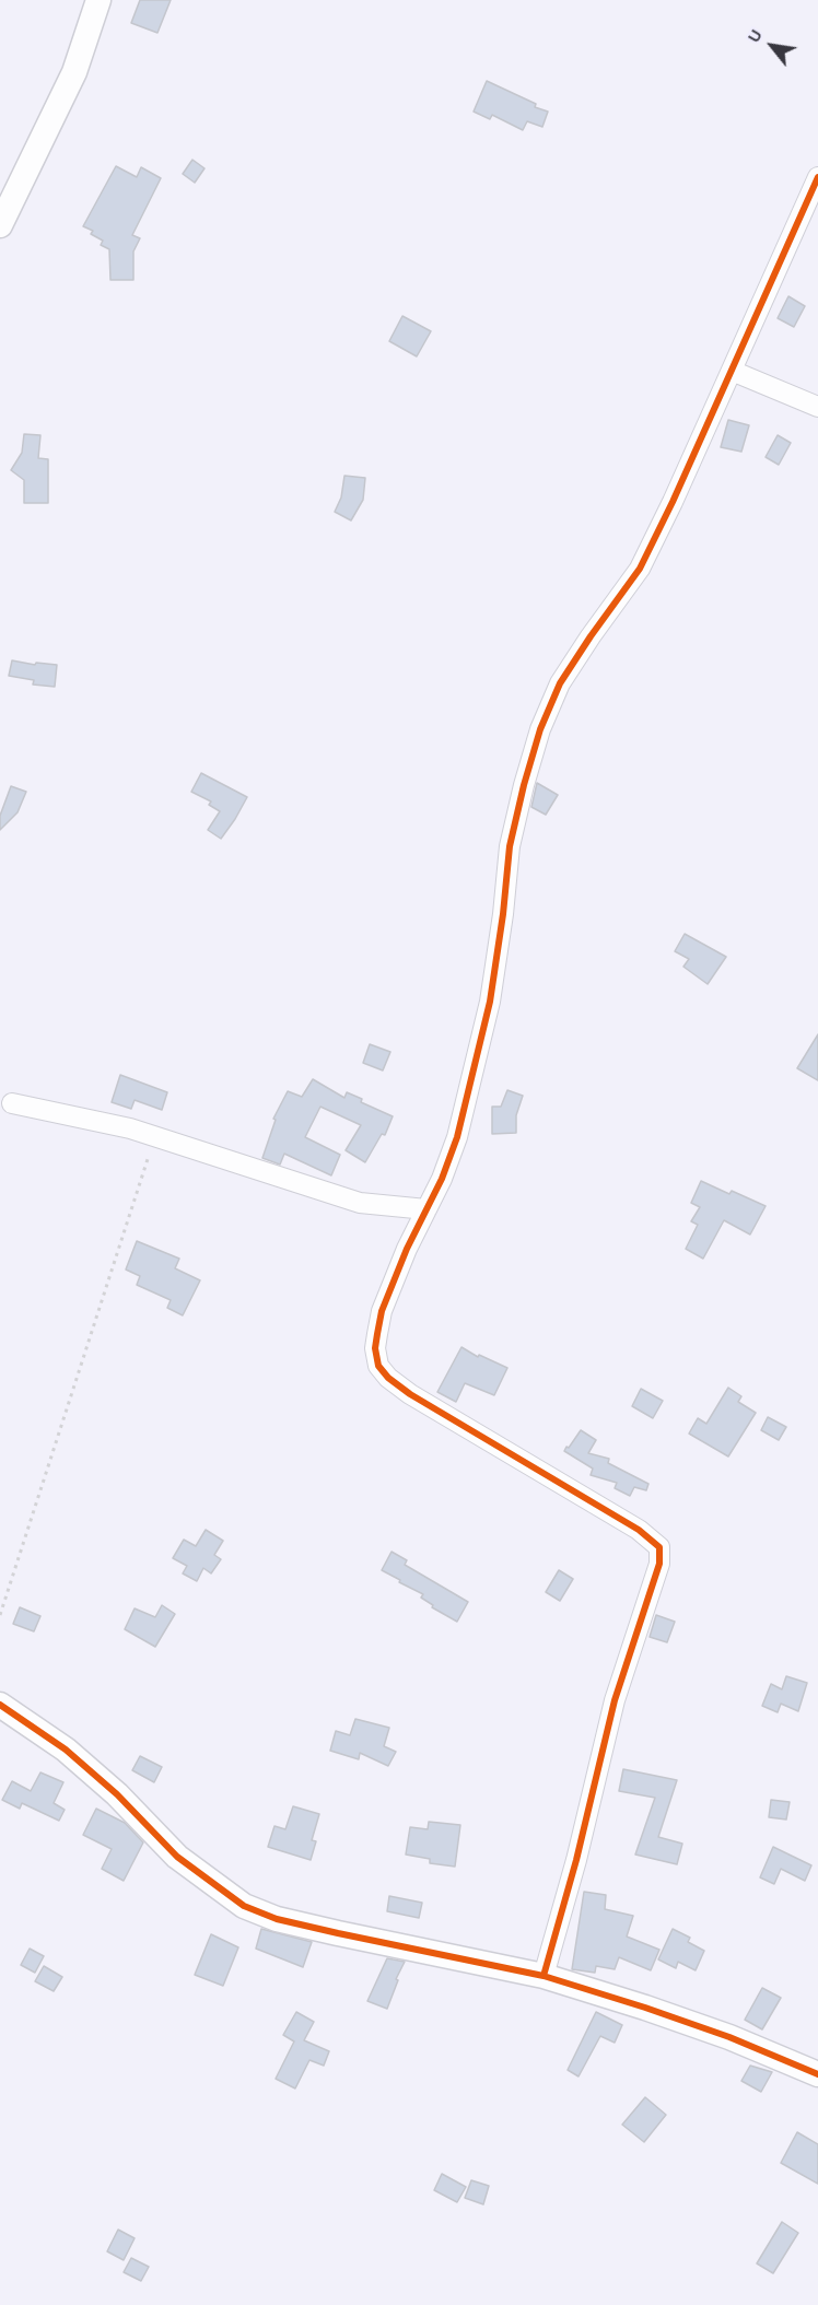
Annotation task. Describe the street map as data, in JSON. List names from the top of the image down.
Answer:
{
  "north": "top left"
}
